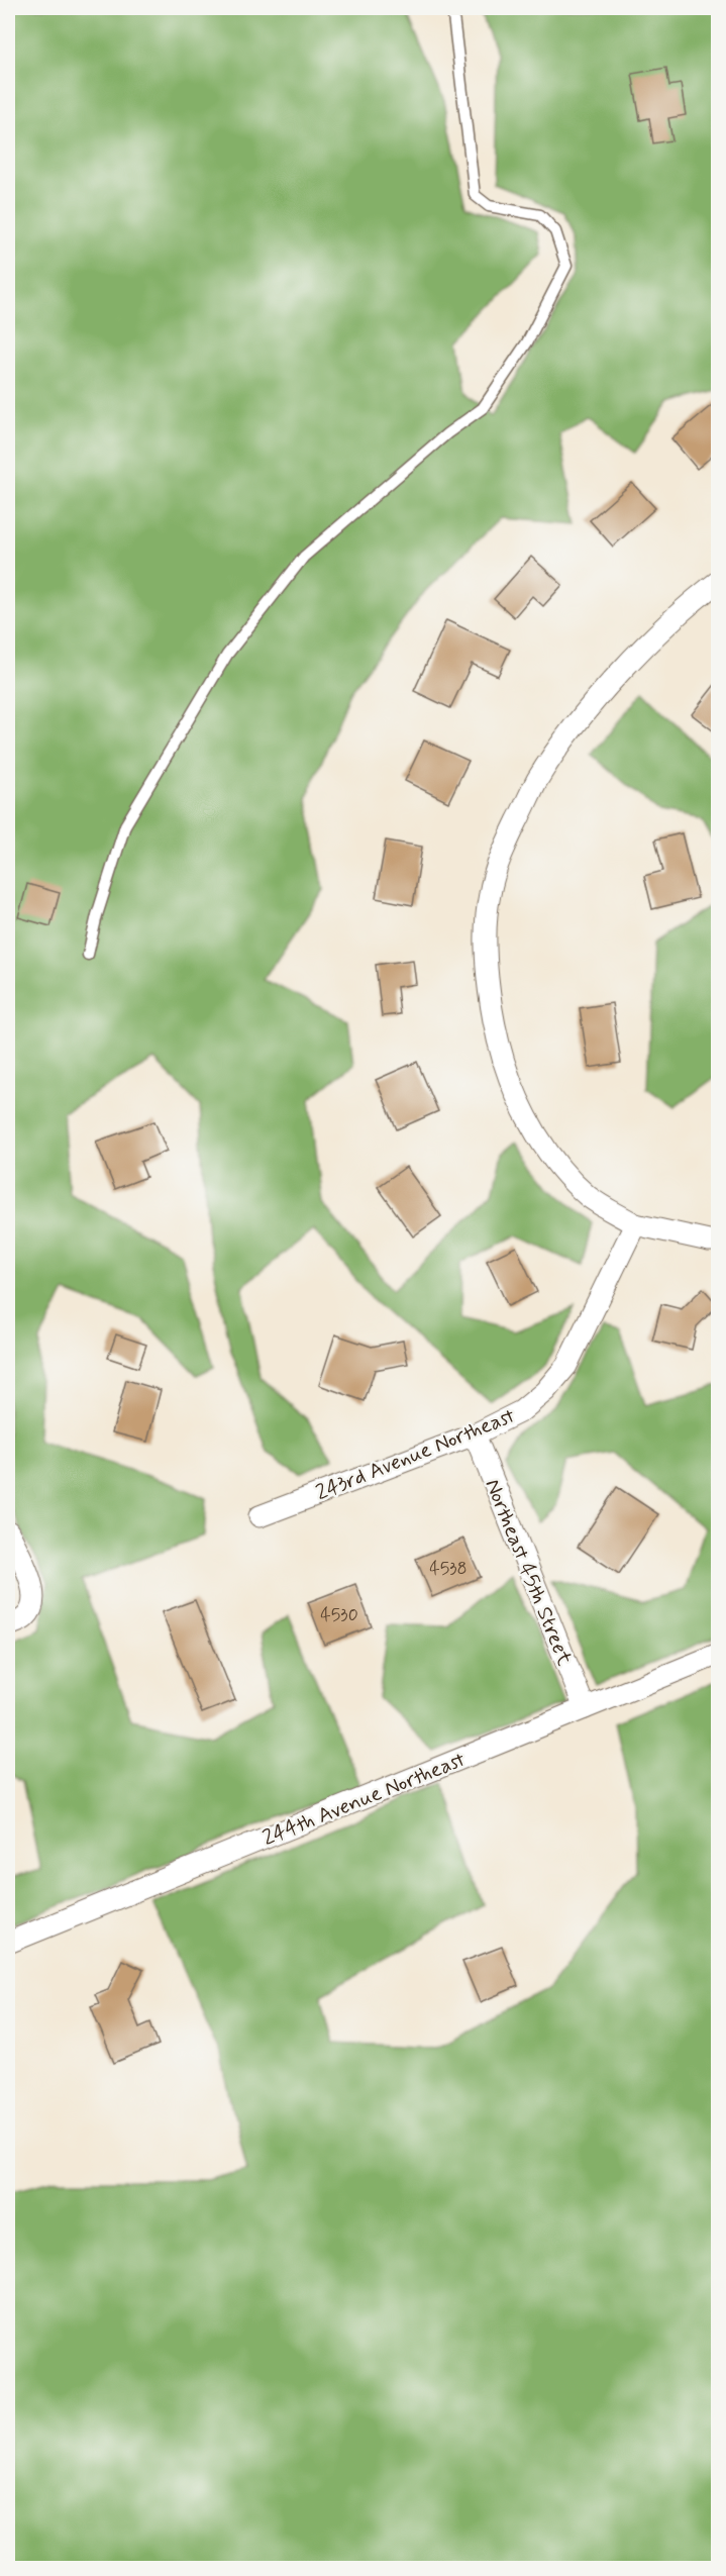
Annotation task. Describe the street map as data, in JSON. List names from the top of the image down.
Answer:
{
  "streets": {
    "street": ["243rd Avenue Northeast", "Northeast 45th Street", "244th Avenue Northeast"]
  },
  "crossings": [
    ["243rd Avenue Northeast", "Northeast 45th Street"],
    ["Northeast 45th Street", "244th Avenue Northeast"]
  ],
  "house_numbers": ["4538", "4530"]
}
